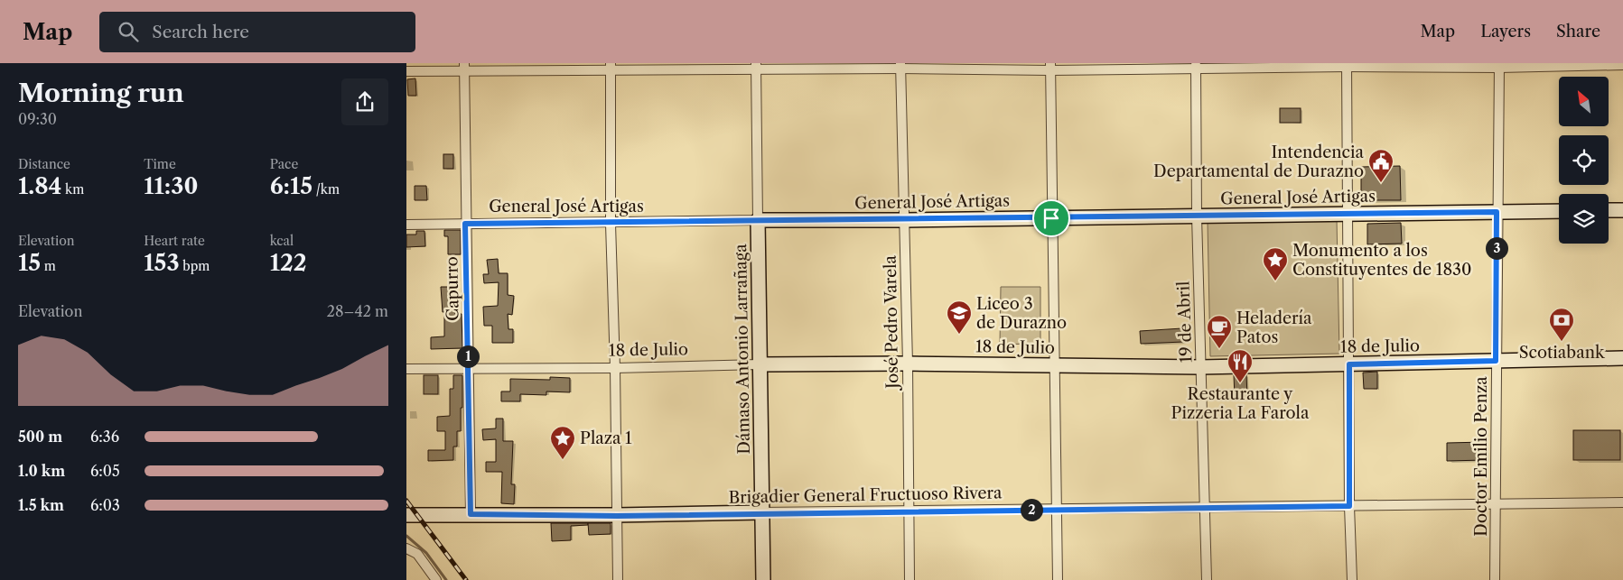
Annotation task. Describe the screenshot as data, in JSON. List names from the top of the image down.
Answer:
{
  "streets": {
    "street": [
      "General José Artigas",
      "Capurro",
      "José Pedro Varela",
      "19 de Abril",
      "18 de Julio",
      "Dámaso Antonio Larrañaga",
      "Doctor Emilio Penza",
      "Brigadier General Fructuoso Rivera"
    ]
  },
  "crossings": [
    ["General José Artigas", "Capurro"],
    ["General José Artigas", "José Pedro Varela"],
    ["General José Artigas", "19 de Abril"],
    ["General José Artigas", "Dámaso Antonio Larrañaga"],
    ["General José Artigas", "Doctor Emilio Penza"],
    ["Capurro", "18 de Julio"],
    ["Capurro", "Brigadier General Fructuoso Rivera"],
    ["José Pedro Varela", "18 de Julio"],
    ["José Pedro Varela", "Brigadier General Fructuoso Rivera"],
    ["19 de Abril", "18 de Julio"],
    ["19 de Abril", "Brigadier General Fructuoso Rivera"],
    ["18 de Julio", "Dámaso Antonio Larrañaga"],
    ["18 de Julio", "Doctor Emilio Penza"],
    ["Dámaso Antonio Larrañaga", "Brigadier General Fructuoso Rivera"],
    ["Doctor Emilio Penza", "Brigadier General Fructuoso Rivera"]
  ],
  "places": {
    "public building": ["Intendencia Departamental de Durazno"],
    "place": ["Monumento a los Constituyentes de 1830", "Plaza 1"],
    "school or university": ["Liceo 3 de Durazno"],
    "bank": ["Scotiabank"],
    "cafe": ["Heladería Patos"],
    "restaurant": ["Restaurante y Pizzeria La Farola"]
  },
  "north": "top left",
  "page": {
    "header": "Map",
    "search": "Search here",
    "nav": ["Map", "Layers", "Share"],
    "heading": ["Morning run", "09:30"],
    "stats": [
      ["Distance", "1.84 km"],
      ["Time", "11:30"],
      ["Pace", "6:15 /km"],
      ["Elevation", "15 m"],
      ["Heart rate", "153 bpm"],
      ["kcal", "122"]
    ],
    "pins": ["3", "1", "2"],
    "chart": ["Elevation", "28–42 m"],
    "list": [
      {
        "name": "500 m",
        "note": "6:36"
      },
      {
        "name": "1.0 km",
        "note": "6:05"
      },
      {
        "name": "1.5 km",
        "note": "6:03"
      }
    ]
  }
}
